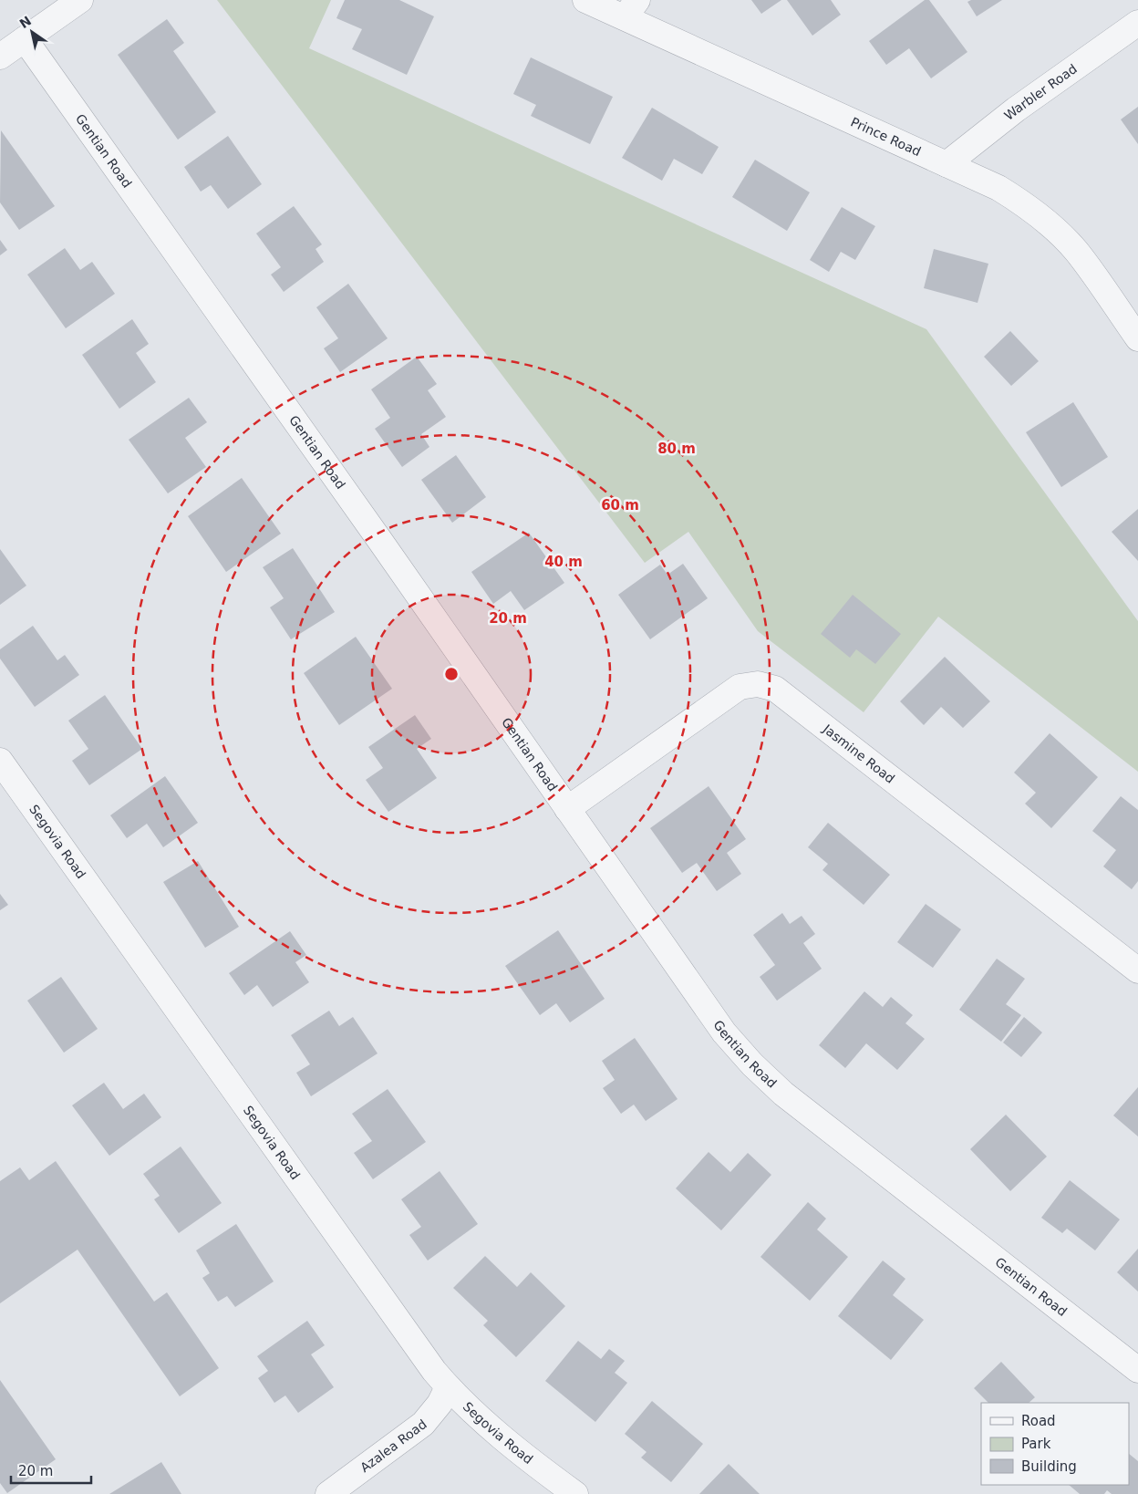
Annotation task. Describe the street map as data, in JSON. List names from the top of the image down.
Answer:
{
  "streets": {
    "street": [
      "Warbler Road",
      "Prince Road",
      "Gentian Road",
      "Jasmine Road",
      "Segovia Road",
      "Azalea Road"
    ]
  },
  "crossings": [
    ["Warbler Road", "Prince Road"],
    ["Gentian Road", "Jasmine Road"],
    ["Segovia Road", "Azalea Road"]
  ],
  "legend": ["Road", "Park", "Building"],
  "scale_bar": "20 m",
  "north": "top left",
  "rings": [
    "80 m",
    "60 m",
    "40 m",
    "20 m"
  ]
}
